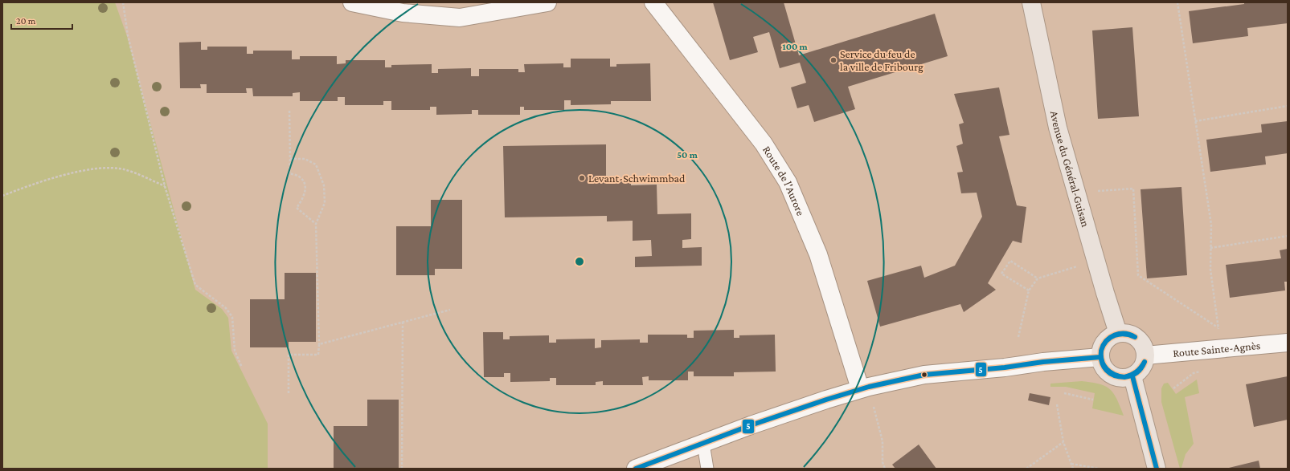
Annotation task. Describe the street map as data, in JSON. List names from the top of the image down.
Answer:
{
  "streets": {
    "main road": ["Avenue du Général-Guisan"],
    "street": ["Route de l'Aurore", "Route Sainte-Agnès"]
  },
  "crossings": [
    ["Avenue du Général-Guisan", "Route Sainte-Agnès"]
  ],
  "places": ["Service du feu de la ville de Fribourg", "Levant-Schwimmbad"],
  "lines": ["transit line 5"],
  "scale_bar": "20 m",
  "rings": ["100 m", "50 m"]
}
